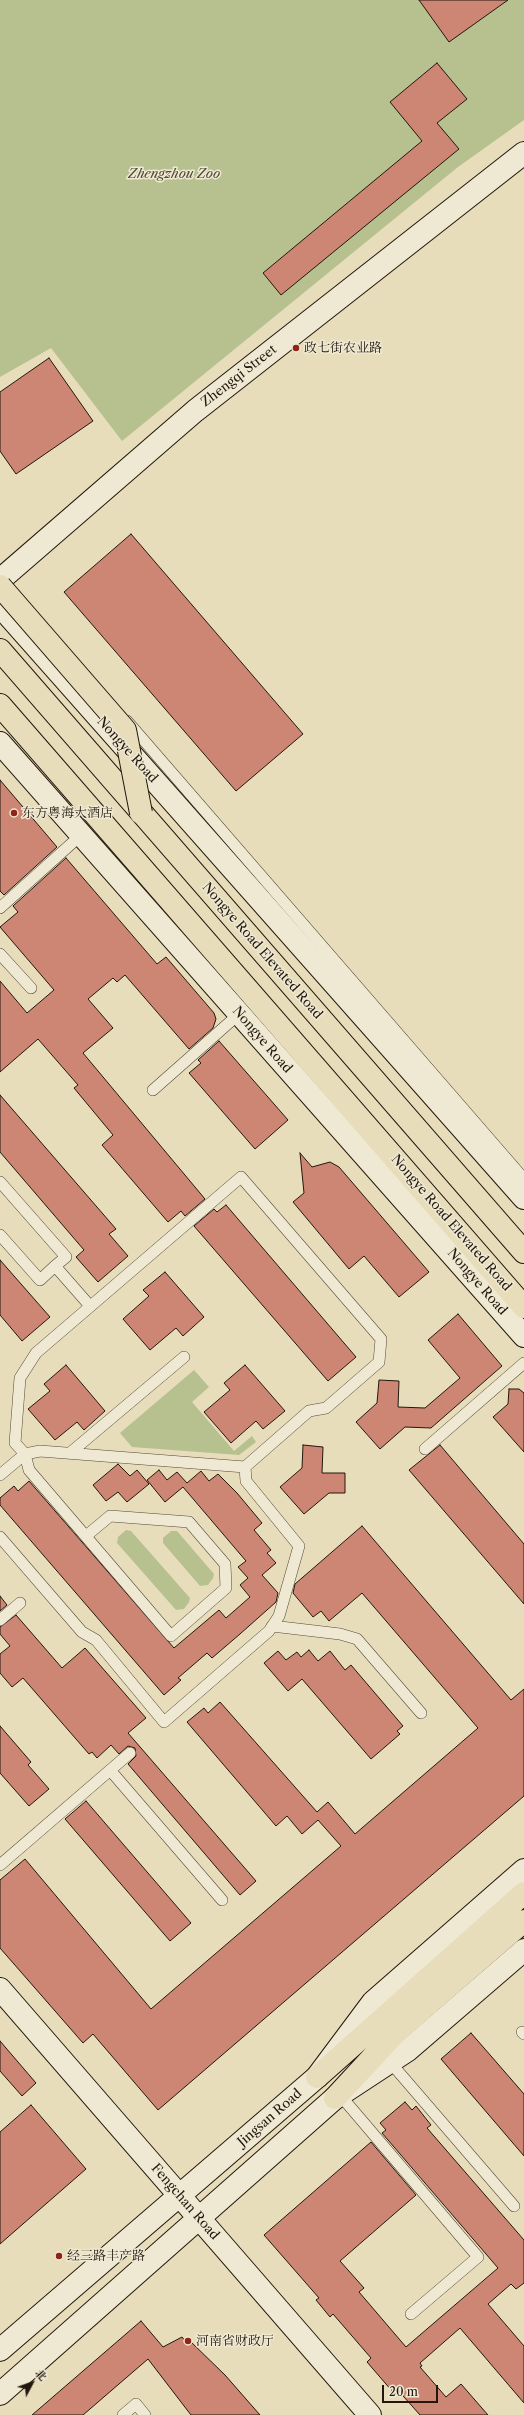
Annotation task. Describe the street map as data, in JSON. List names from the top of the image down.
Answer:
{
  "streets": {
    "highway": ["Nongye Road Elevated Road"],
    "street": [
      "Zhengqi Street",
      "Nongye Road",
      "Jingsan Road",
      "Fengchan Road"
    ]
  },
  "crossings": [
    ["Jingsan Road", "Fengchan Road"]
  ],
  "parks": ["Zhengzhou Zoo"],
  "places": [
    "政七街农业路",
    "东方粤海大酒店",
    "经三路丰产路",
    "河南省财政厅"
  ],
  "scale_bar": "20 m",
  "north": "top right"
}
